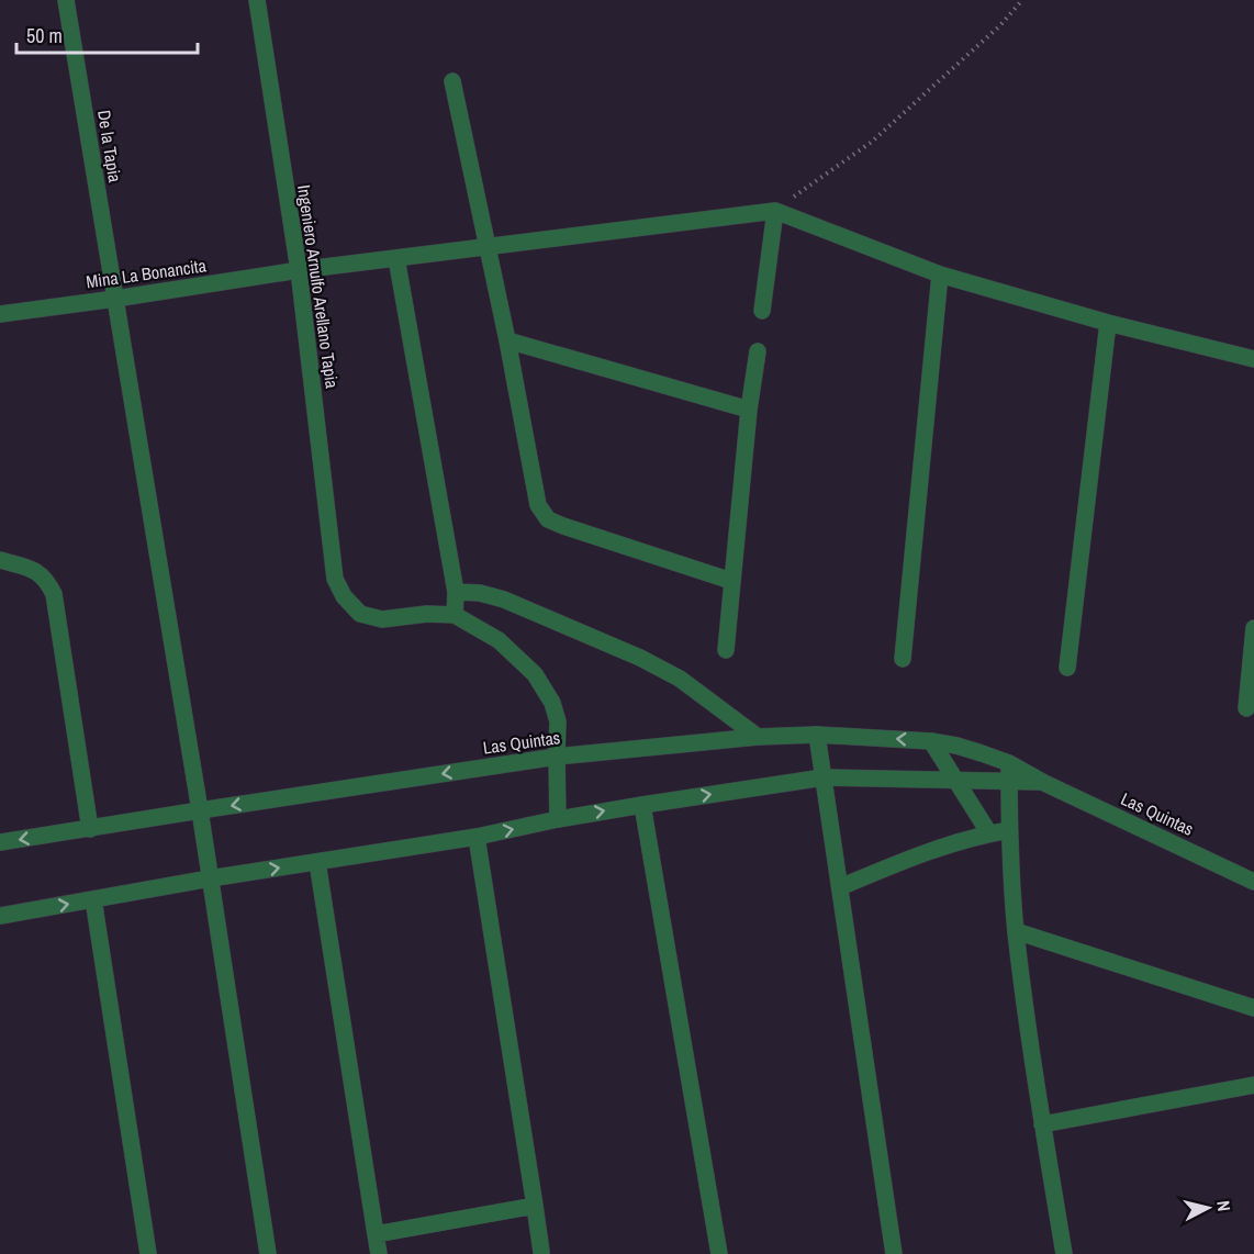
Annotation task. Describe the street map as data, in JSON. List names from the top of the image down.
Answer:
{
  "streets": {
    "street": [
      "De la Tapia",
      "Mina La Bonancita",
      "Ingeniero Arnulfo Arellano Tapia",
      "Las Quintas"
    ]
  },
  "crossings": [
    ["De la Tapia", "Mina La Bonancita"],
    ["Mina La Bonancita", "Ingeniero Arnulfo Arellano Tapia"]
  ],
  "scale_bar": "50 m",
  "north": "right"
}
